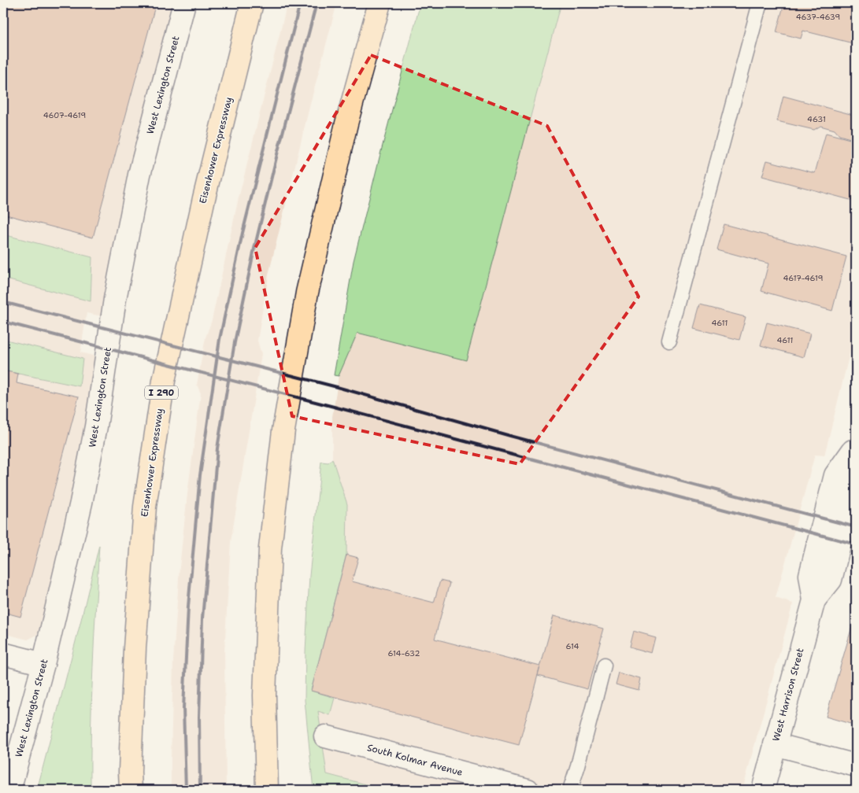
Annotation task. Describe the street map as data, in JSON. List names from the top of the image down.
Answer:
{
  "streets": {
    "highway": ["Eisenhower Expressway", "I 290"],
    "street": ["West Lexington Street", "West Harrison Street", "South Kolmar Avenue"]
  },
  "house_numbers": [
    "4637-4639",
    "4607-4619",
    "4631",
    "4617-4619",
    "4611",
    "4611",
    "614",
    "614-632"
  ]
}
